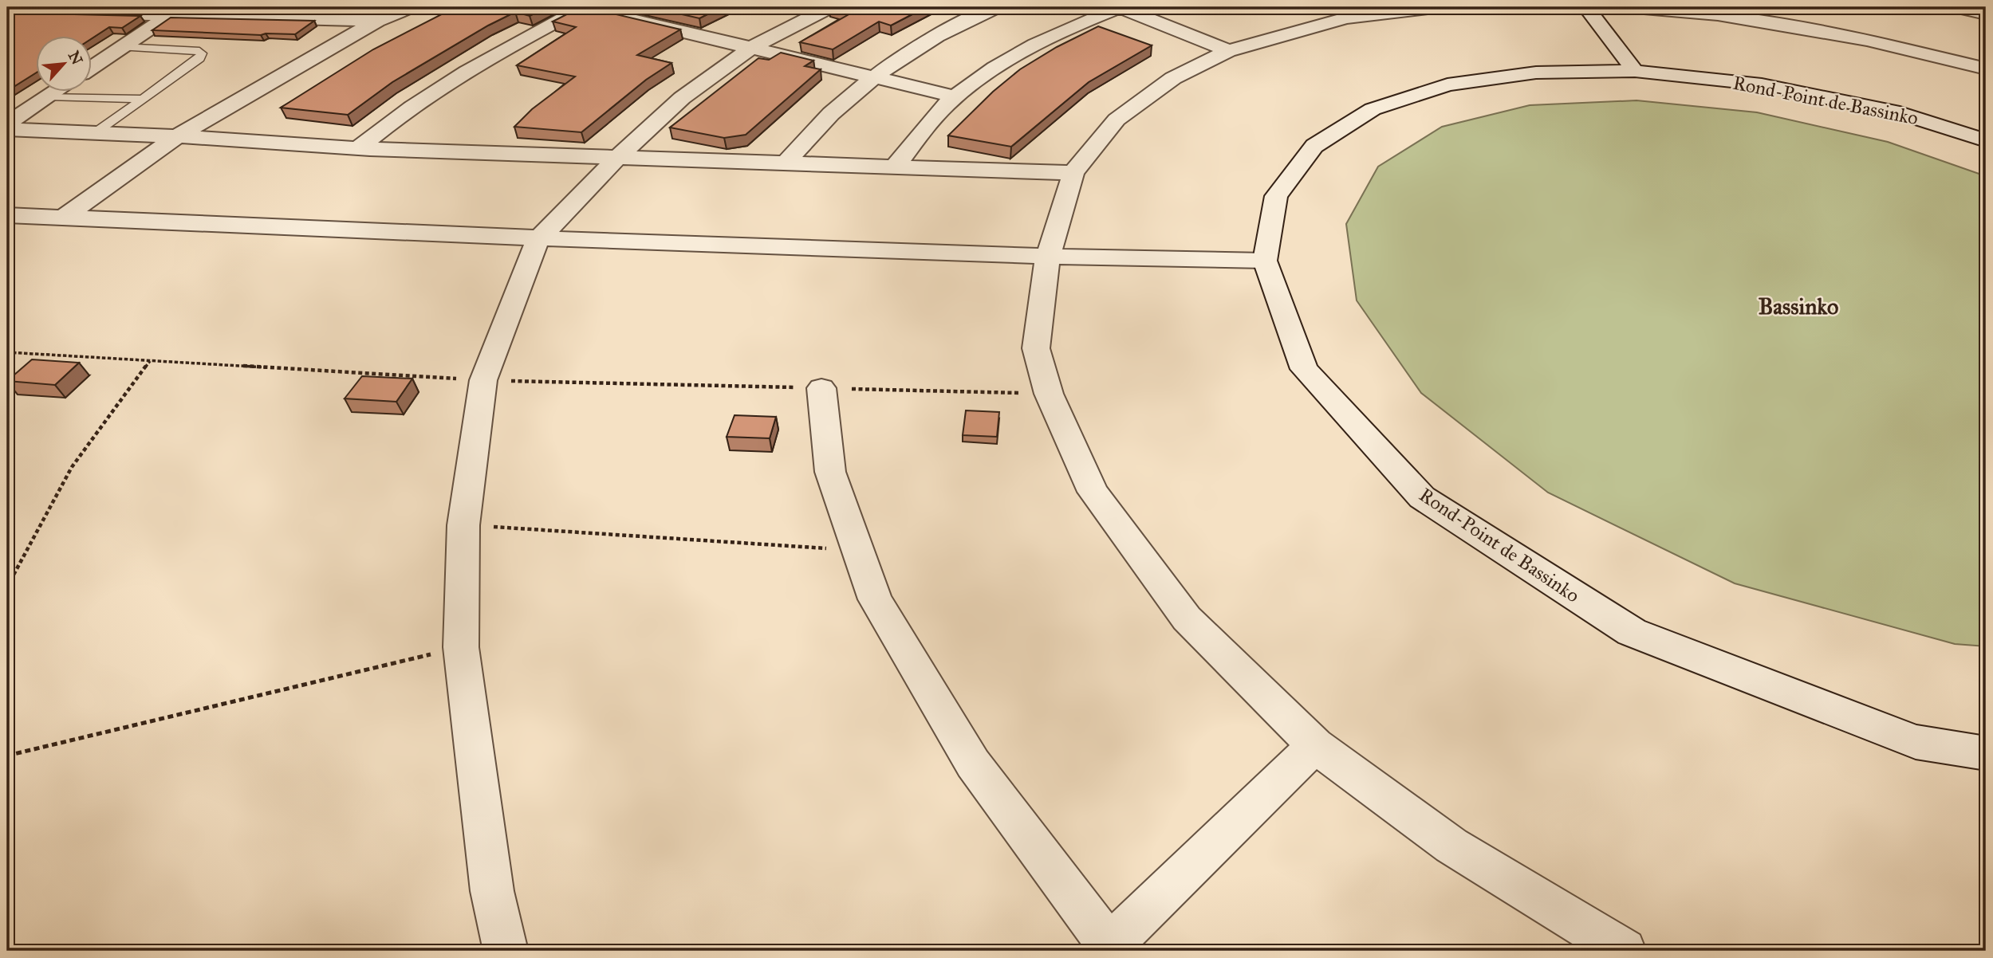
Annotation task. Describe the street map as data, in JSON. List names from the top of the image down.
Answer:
{
  "streets": {
    "street": ["Rond-Point de Bassinko"]
  },
  "districts": ["Bassinko"],
  "north": "top right"
}
